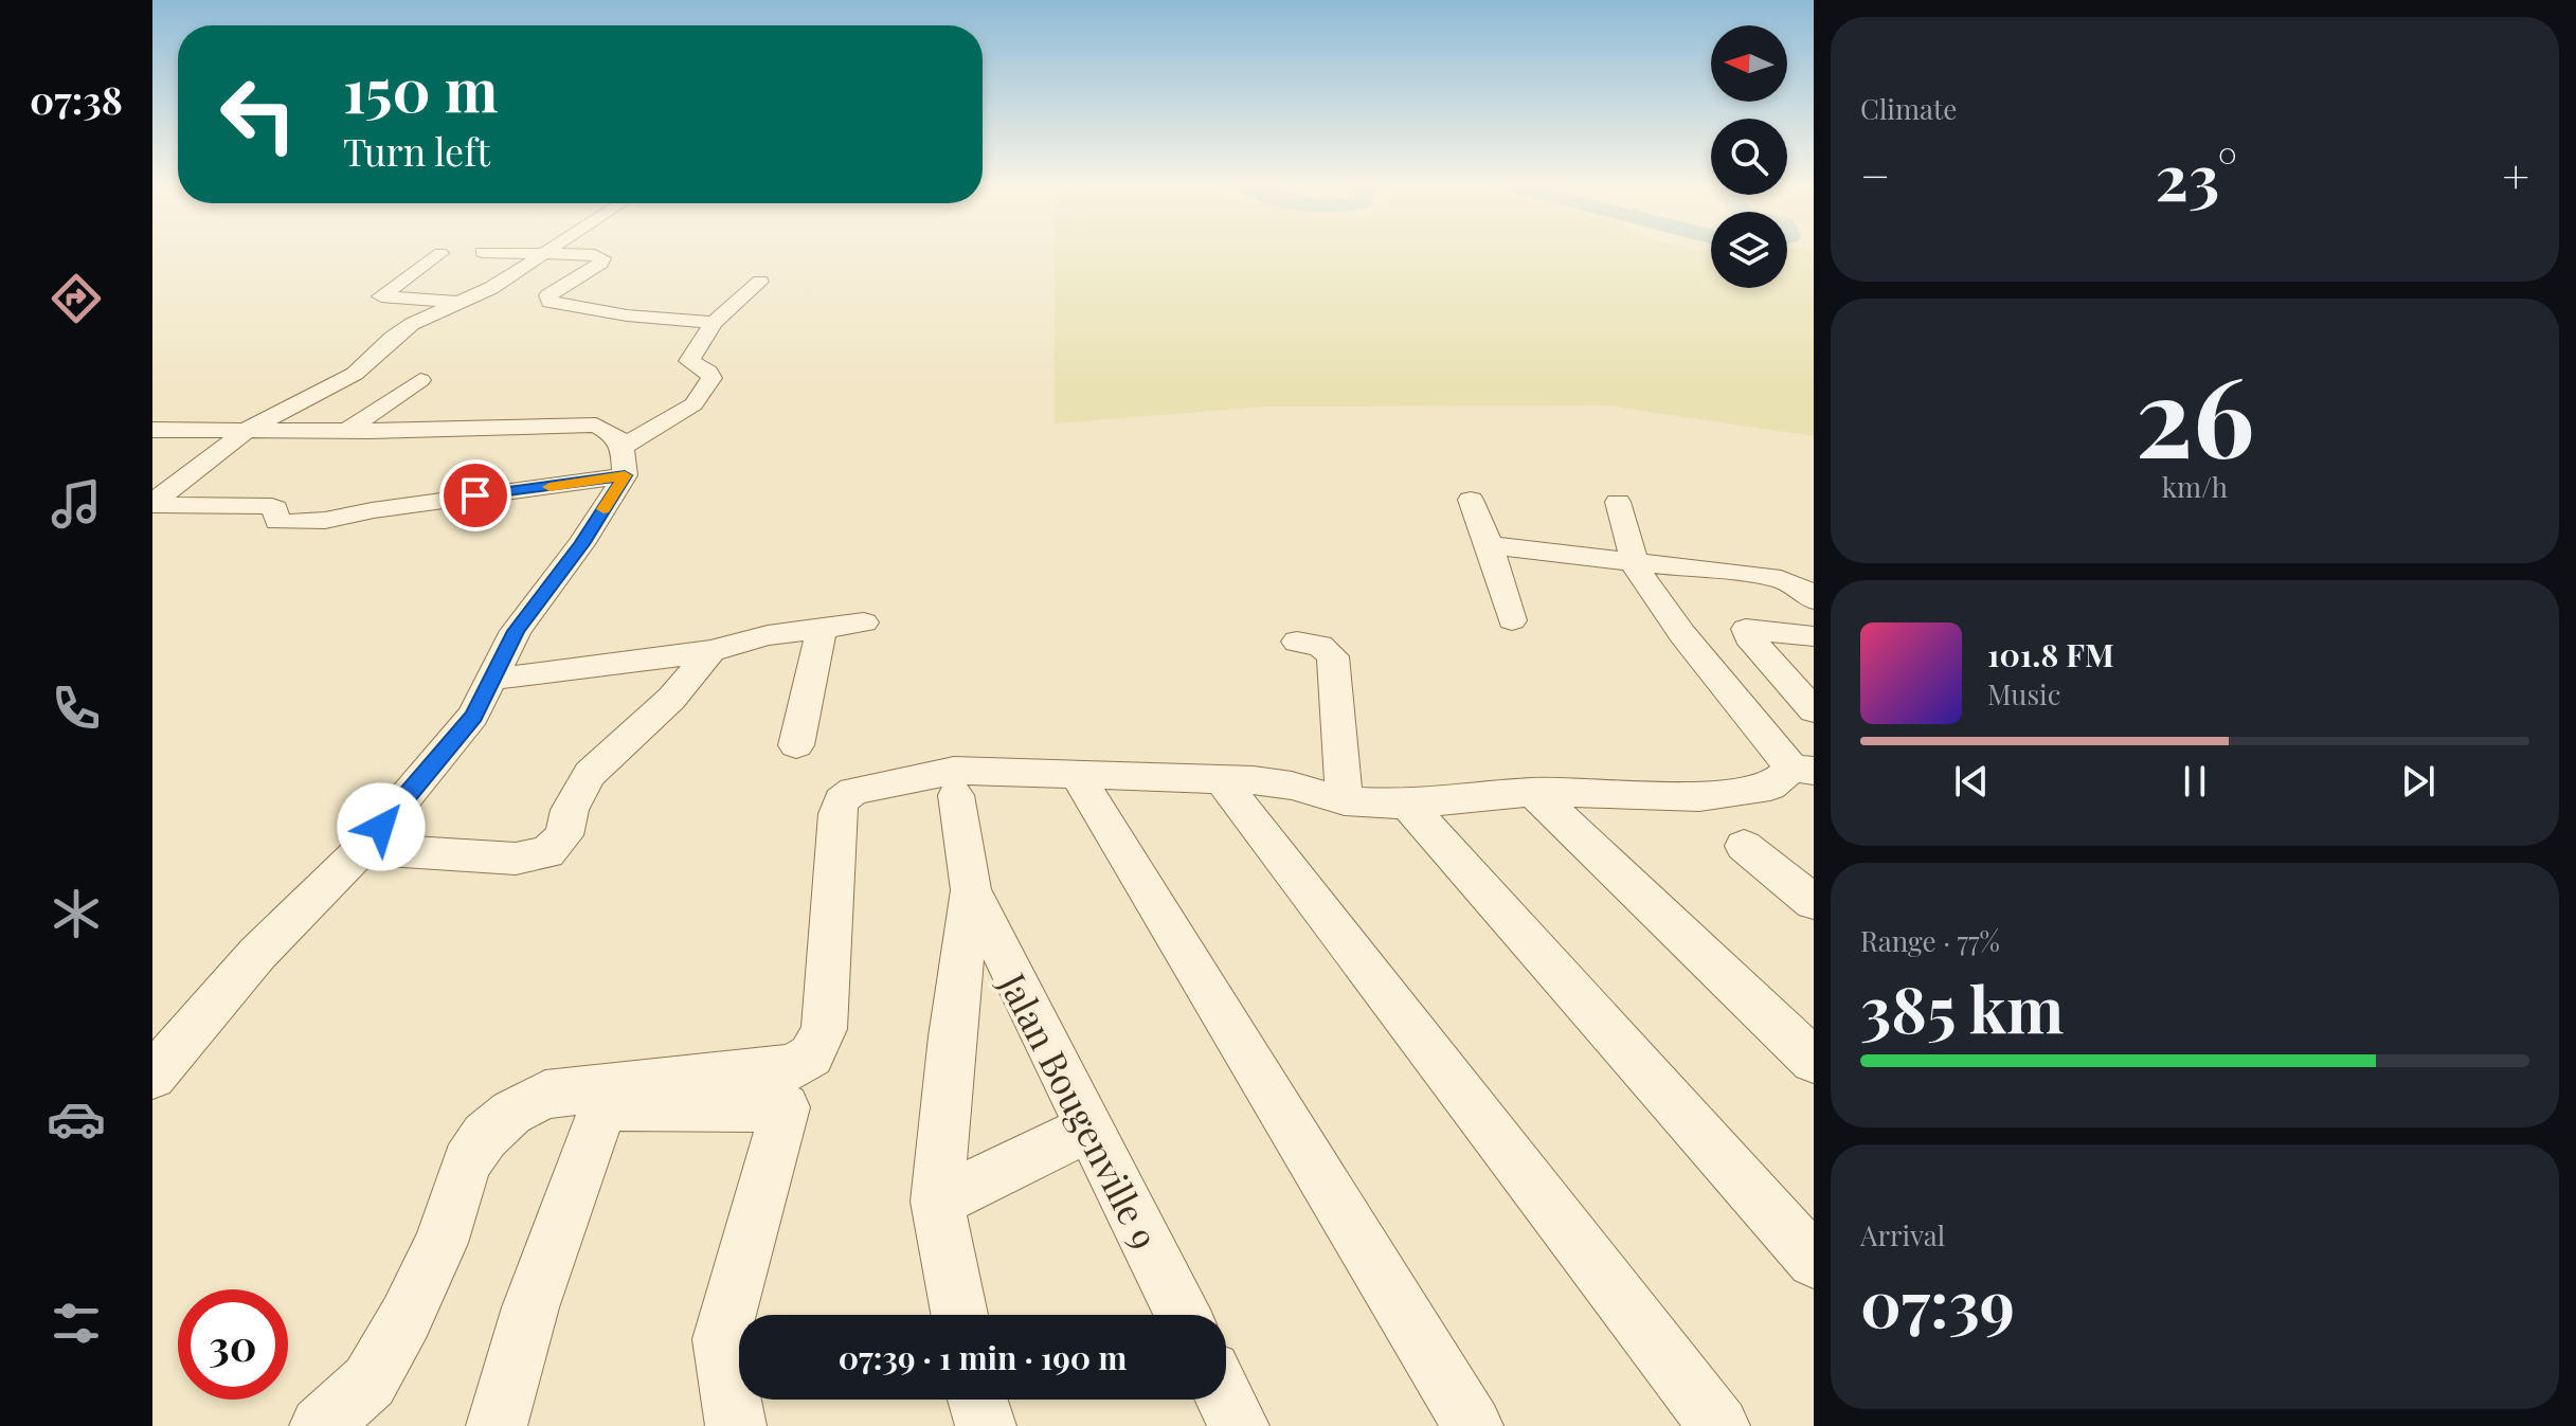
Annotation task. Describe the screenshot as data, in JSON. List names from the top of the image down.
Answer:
{
  "streets": {
    "street": ["Jalan Bougenville 9"]
  },
  "north": "left",
  "page": {
    "tabs": "07:38",
    "tile": [
      "Climate",
      ["26", "km/h"],
      ["Range · 77%", "385 km"],
      ["Arrival", "07:39"]
    ],
    "turn": ["150 m", "Turn left"],
    "heat": ["−", "23°", "+"],
    "song": ["101.8 FM", "Music"],
    "limit": "30",
    "trip": "07:39 · 1 min · 190 m"
  }
}
